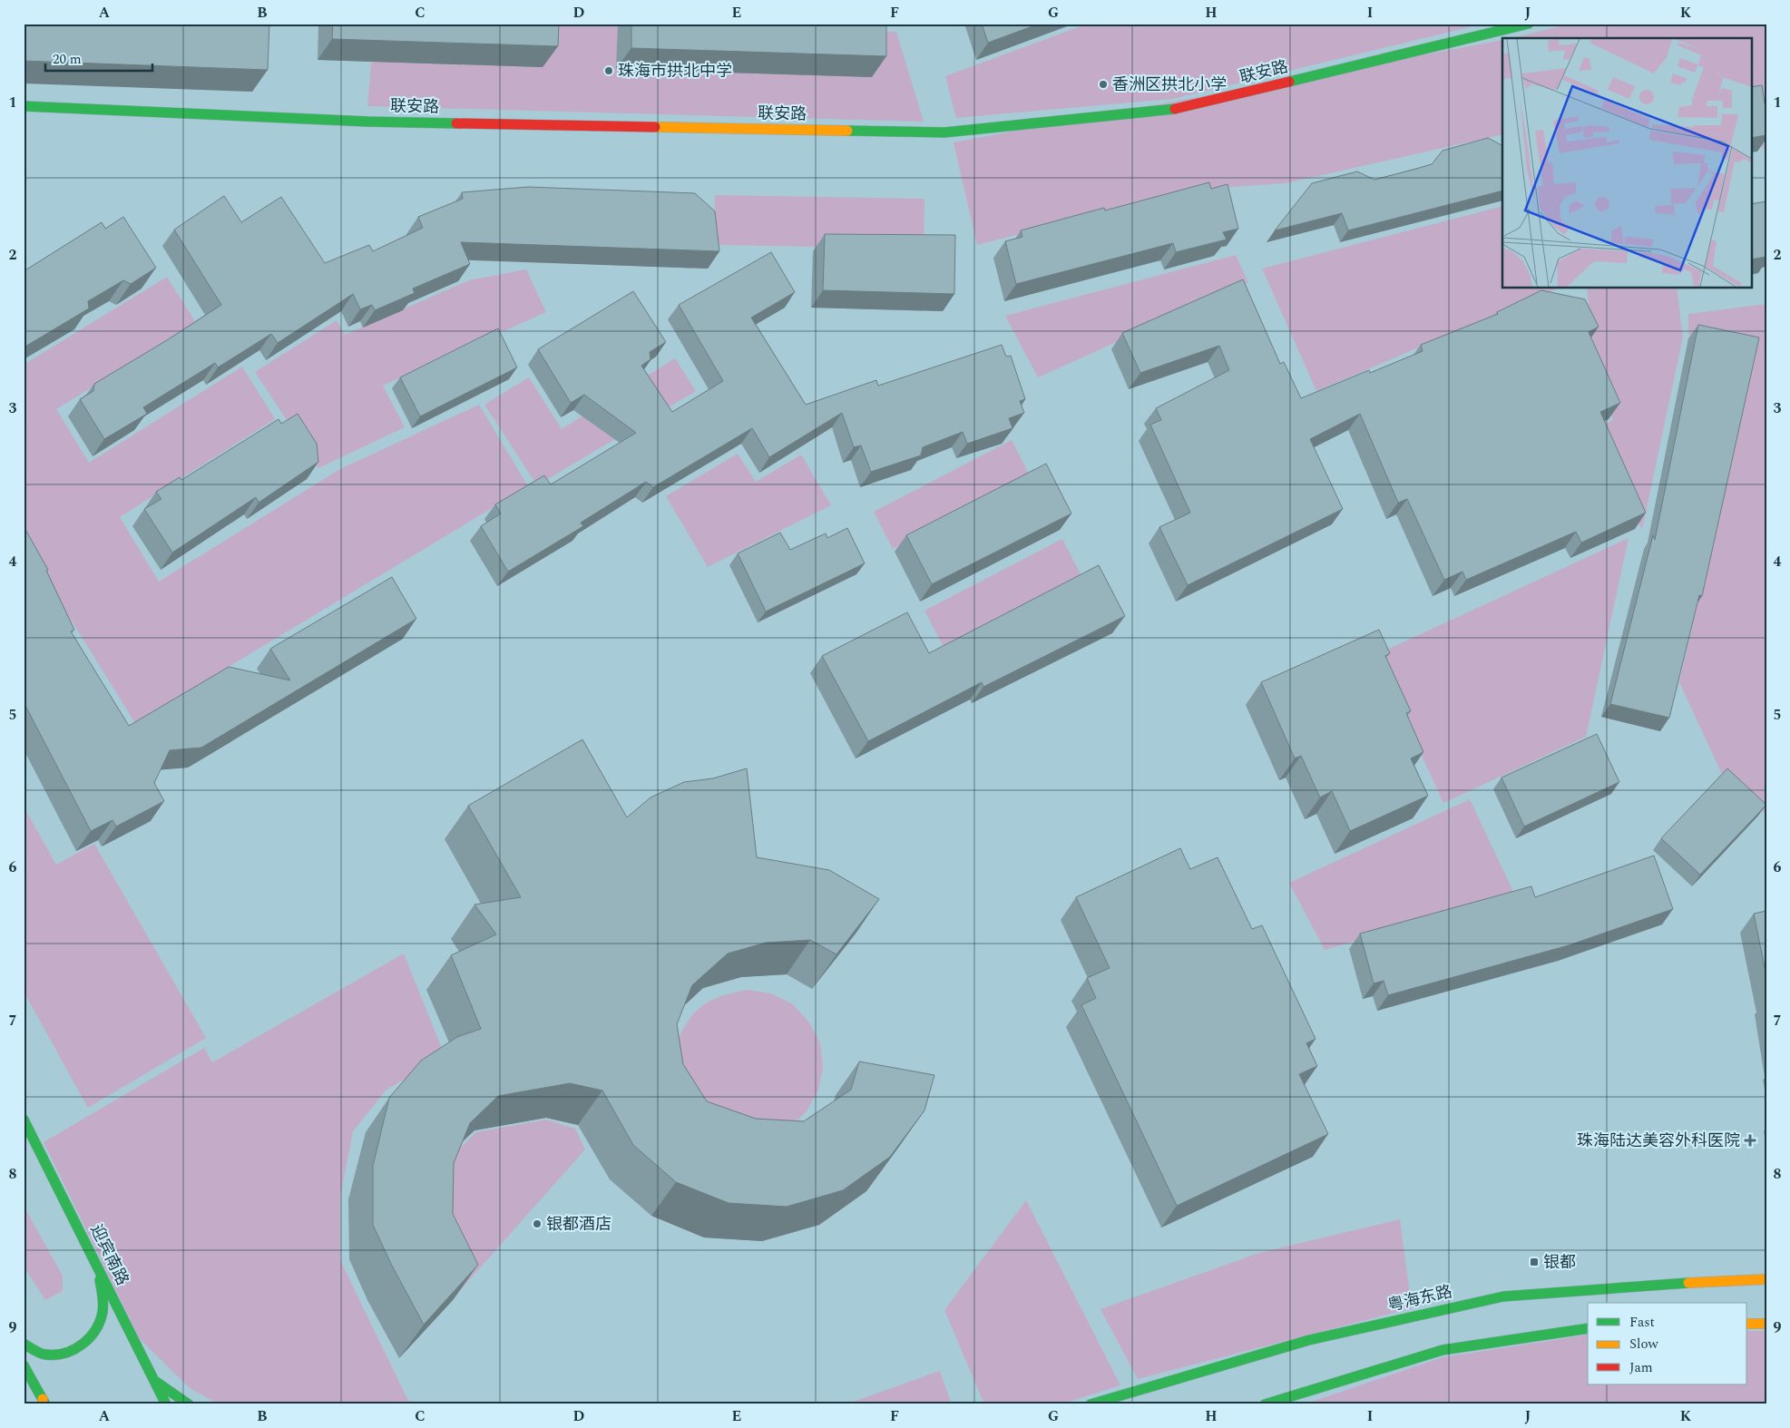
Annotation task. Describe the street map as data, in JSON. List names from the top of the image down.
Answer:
{
  "streets": {
    "main road": ["联安路", "迎宾南路", "粤海东路"]
  },
  "places": {
    "other": ["珠海市拱北中学", "香洲区拱北小学", "银都酒店"],
    "health": ["珠海陆达美容外科医院"],
    "transit": ["银都"]
  },
  "legend": ["Fast", "Slow", "Jam"],
  "scale_bar": "20 m",
  "grid": {
    "columns": [
      "A",
      "B",
      "C",
      "D",
      "E",
      "F",
      "G",
      "H",
      "I",
      "J",
      "K"
    ],
    "rows": [
      "1",
      "2",
      "3",
      "4",
      "5",
      "6",
      "7",
      "8",
      "9"
    ]
  }
}
